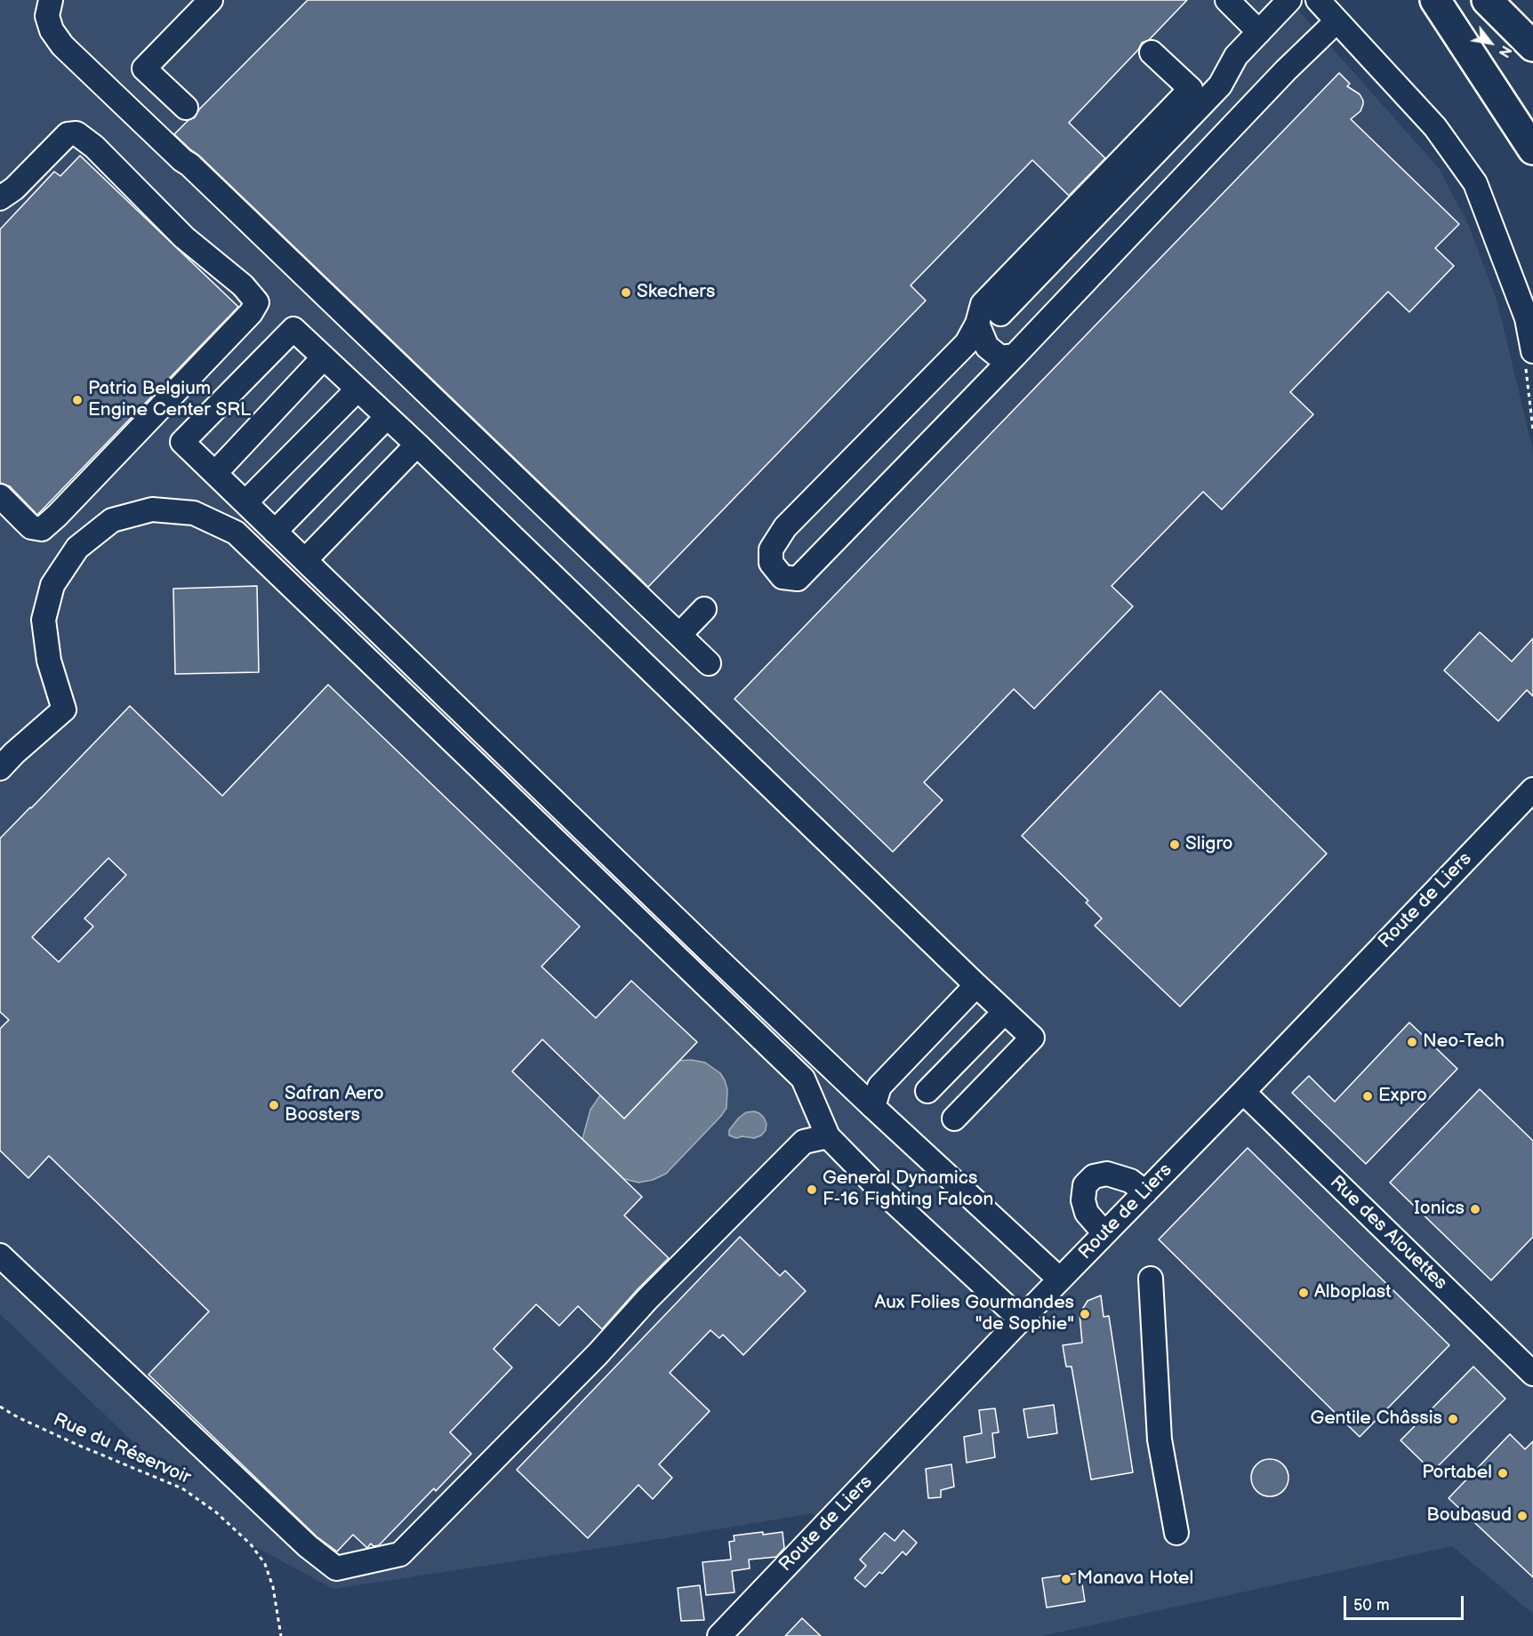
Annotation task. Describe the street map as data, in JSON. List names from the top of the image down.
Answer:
{
  "streets": {
    "street": ["Route de Liers", "Rue des Alouettes"],
    "path": ["Rue du Réservoir"]
  },
  "crossings": [
    ["Route de Liers", "Rue des Alouettes"]
  ],
  "places": [
    "Skechers",
    "Patria Belgium Engine Center SRL",
    "Sligro",
    "Neo-Tech",
    "Expro",
    "Safran Aero Boosters",
    "General Dynamics F-16 Fighting Falcon",
    "Ionics",
    "Alboplast",
    "Aux Folies Gourmandes \"de Sophie\"",
    "Gentile Châssis",
    "Portabel",
    "Boubasud",
    "Manava Hotel"
  ],
  "scale_bar": "50 m",
  "north": "bottom right"
}
